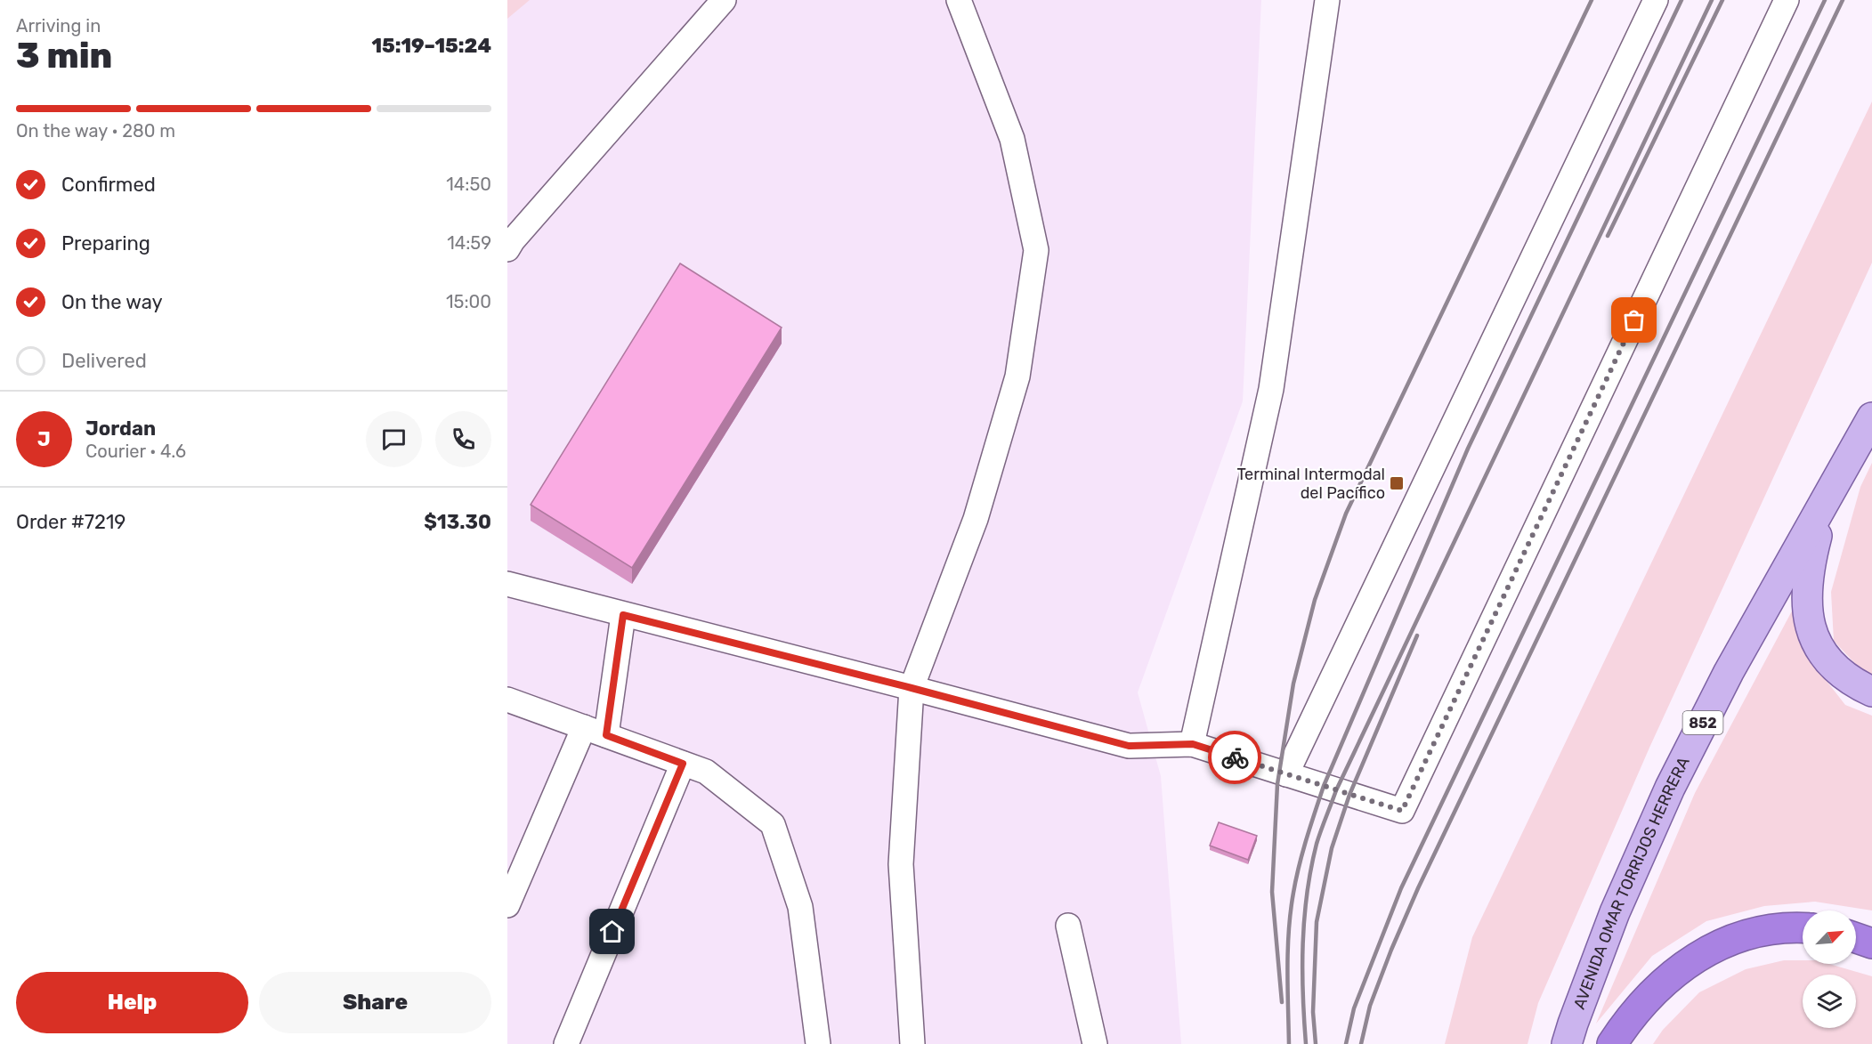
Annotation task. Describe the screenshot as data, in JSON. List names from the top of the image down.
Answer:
{
  "streets": {
    "main road": ["852", "AVENIDA OMAR TORRIJOS HERRERA"]
  },
  "places": {
    "transit": ["Terminal Intermodal del Pacífico"]
  },
  "north": "top right",
  "page": {
    "heading": ["3 min", "Arriving in", "15:19–15:24"],
    "panel": [
      "Jordan",
      "Courier · 4.6",
      "Order #7219",
      "$13.30"
    ],
    "bar": "On the way · 280 m",
    "list": [
      ["Confirmed", "14:50"],
      ["Preparing", "14:59"],
      ["On the way", "15:00"],
      "Delivered"
    ],
    "round": "J",
    "buttons": ["Help", "Share"]
  }
}
